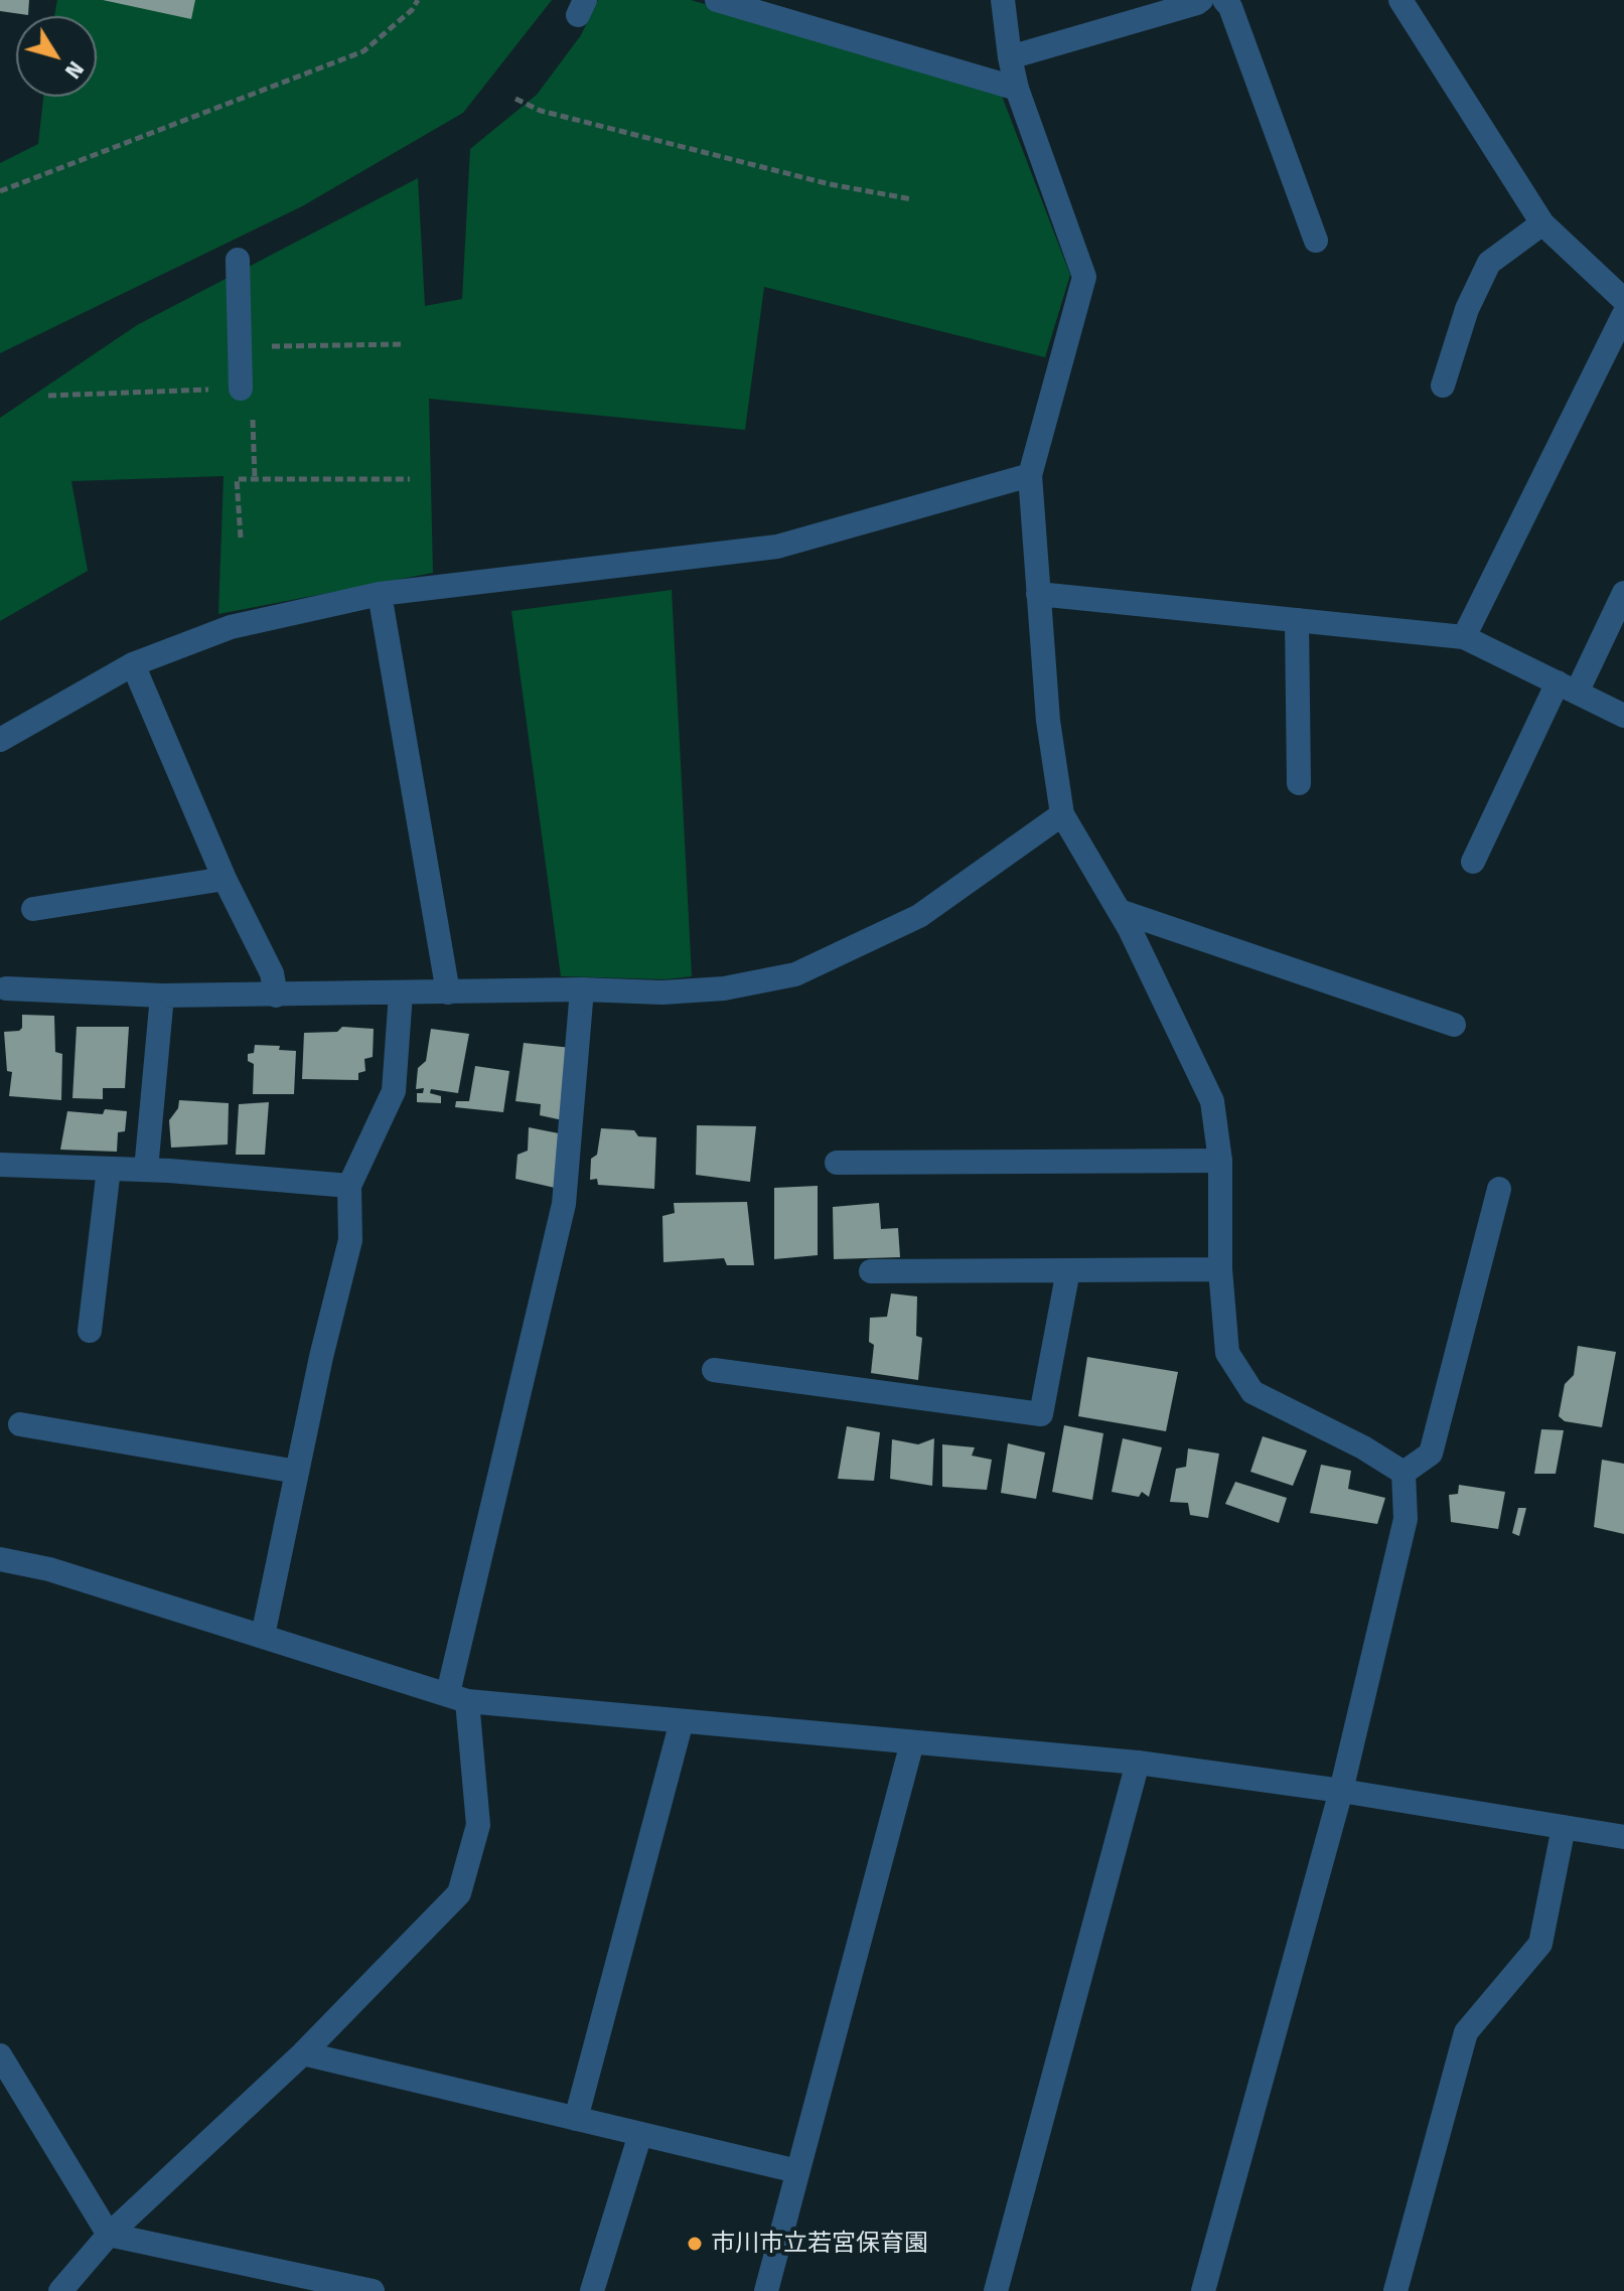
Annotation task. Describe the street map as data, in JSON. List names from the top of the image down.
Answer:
{
  "places": ["市川市立若宮保育園"],
  "north": "bottom right"
}
